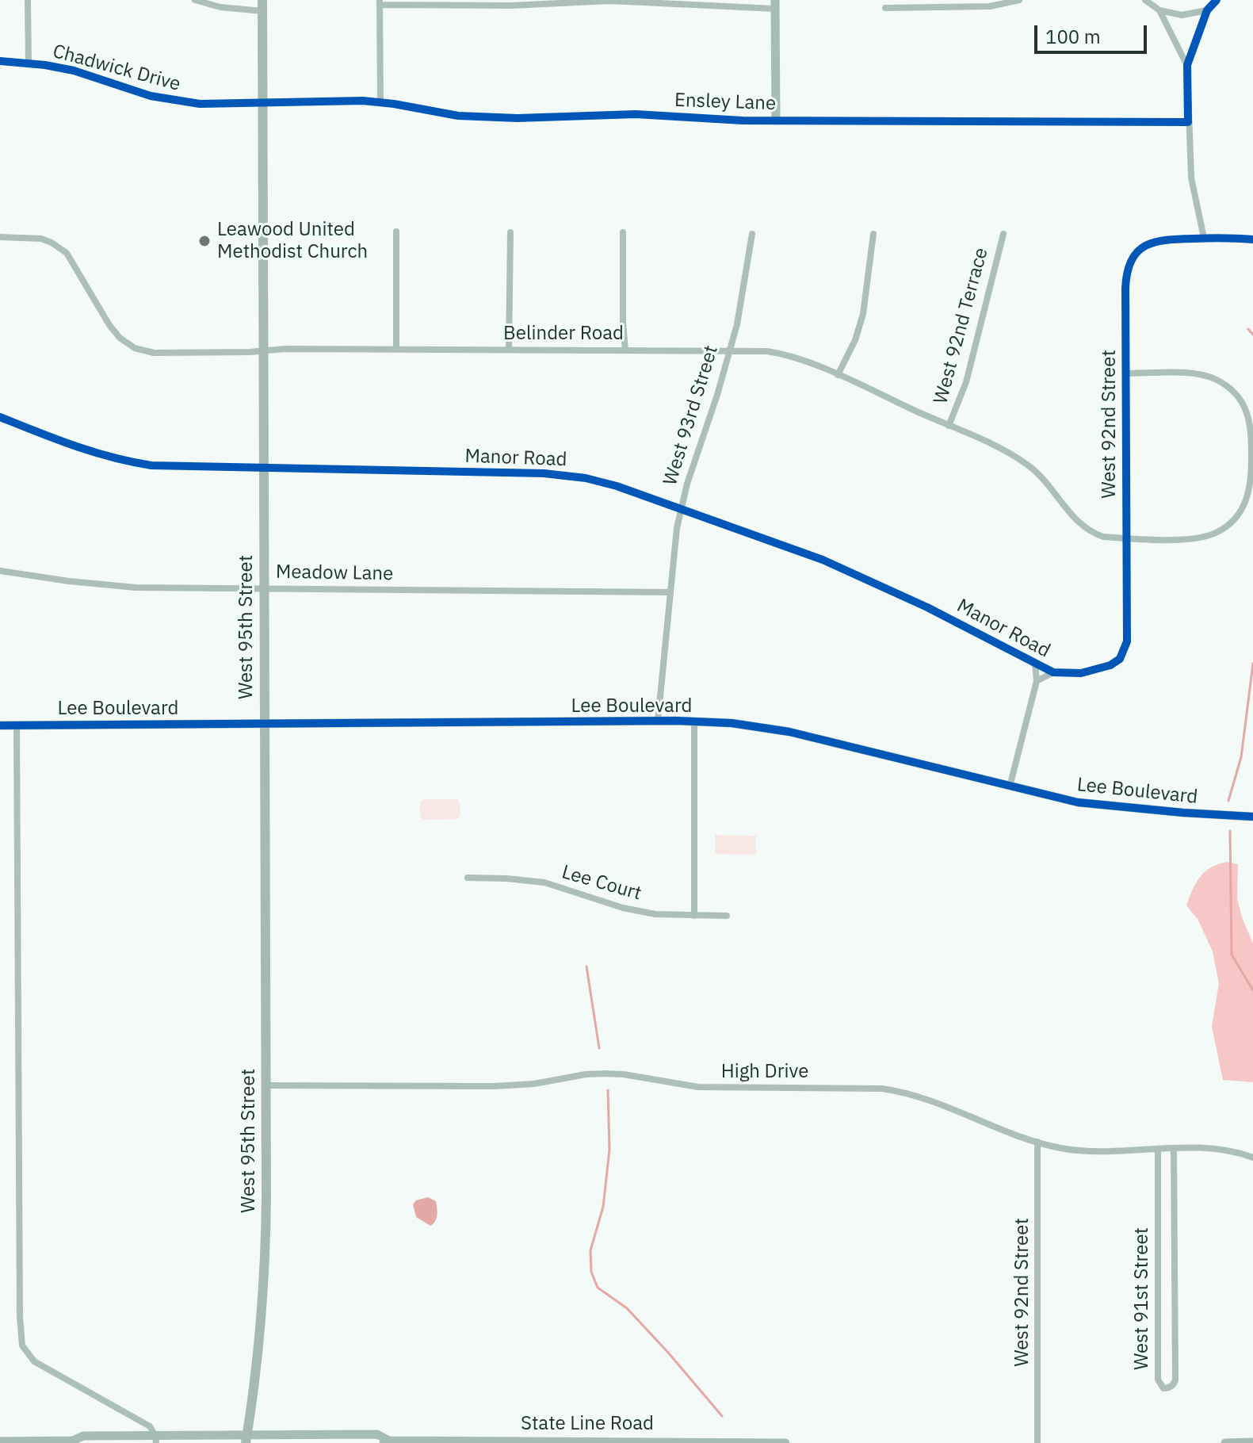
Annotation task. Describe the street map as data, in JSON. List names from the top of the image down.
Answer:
{
  "streets": {
    "main road": ["West 95th Street"],
    "street": [
      "Chadwick Drive",
      "Ensley Lane",
      "West 92nd Terrace",
      "Belinder Road",
      "West 93rd Street",
      "West 92nd Street",
      "Manor Road",
      "Meadow Lane",
      "Lee Boulevard",
      "Lee Court",
      "High Drive",
      "West 91st Street",
      "State Line Road"
    ]
  },
  "crossings": [
    ["Chadwick Drive", "Ensley Lane"],
    ["Chadwick Drive", "West 95th Street"],
    ["Ensley Lane", "West 95th Street"],
    ["West 92nd Terrace", "Belinder Road"],
    ["Belinder Road", "West 93rd Street"],
    ["Belinder Road", "West 92nd Street"],
    ["Belinder Road", "West 95th Street"],
    ["West 93rd Street", "Manor Road"],
    ["West 93rd Street", "Meadow Lane"],
    ["West 93rd Street", "Lee Boulevard"],
    ["West 92nd Street", "Manor Road"],
    ["West 92nd Street", "High Drive"],
    ["Manor Road", "West 95th Street"],
    ["Meadow Lane", "West 95th Street"],
    ["West 95th Street", "Lee Boulevard"],
    ["West 95th Street", "High Drive"],
    ["West 95th Street", "State Line Road"],
    ["High Drive", "West 91st Street"]
  ],
  "places": ["Leawood United Methodist Church"],
  "scale_bar": "100 m"
}
